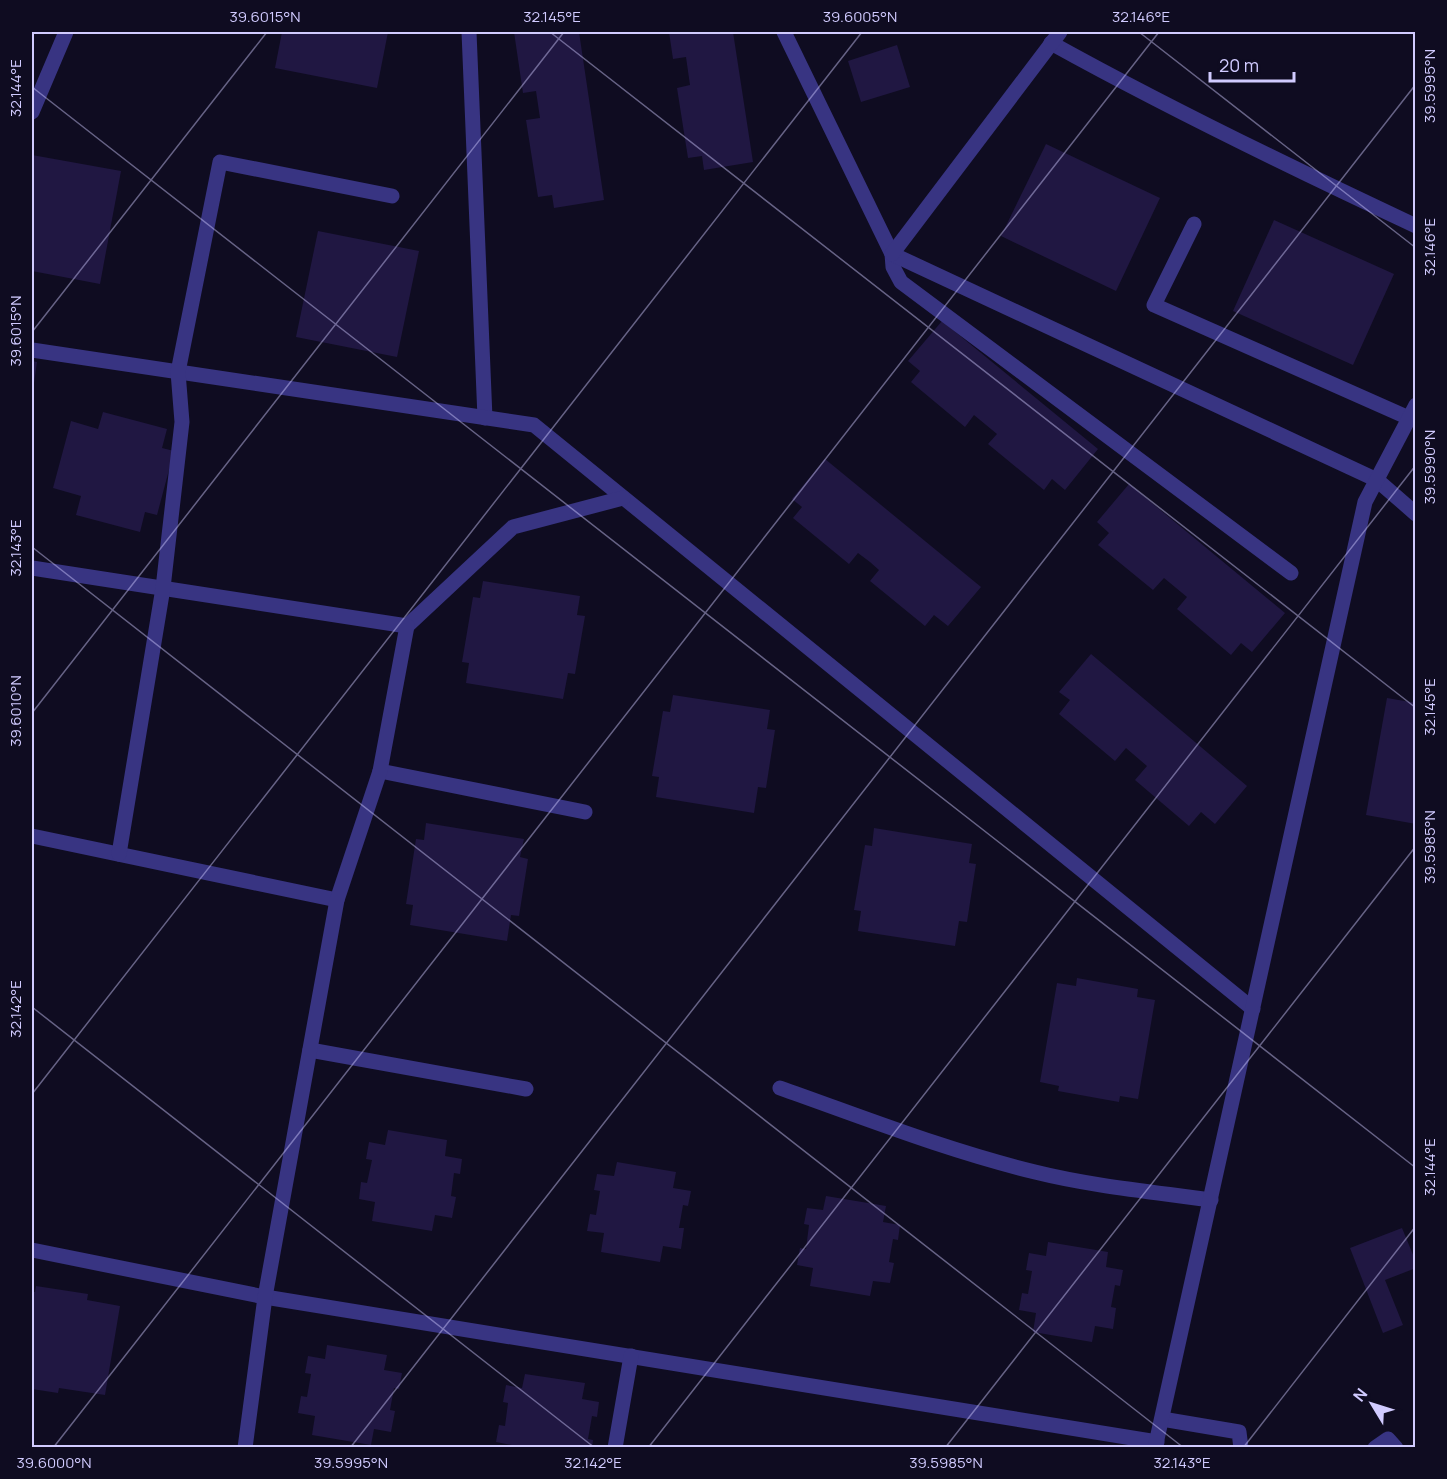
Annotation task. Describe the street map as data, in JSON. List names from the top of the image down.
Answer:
{
  "scale_bar": "20 m",
  "north": "top left",
  "coordinates": [
    "39.6015°N",
    "32.145°E",
    "39.6005°N",
    "32.146°E",
    "39.5995°N",
    "32.144°E",
    "39.5990°N",
    "32.143°E",
    "39.6010°N",
    "39.5985°N",
    "32.142°E",
    "39.6000°N"
  ]
}
